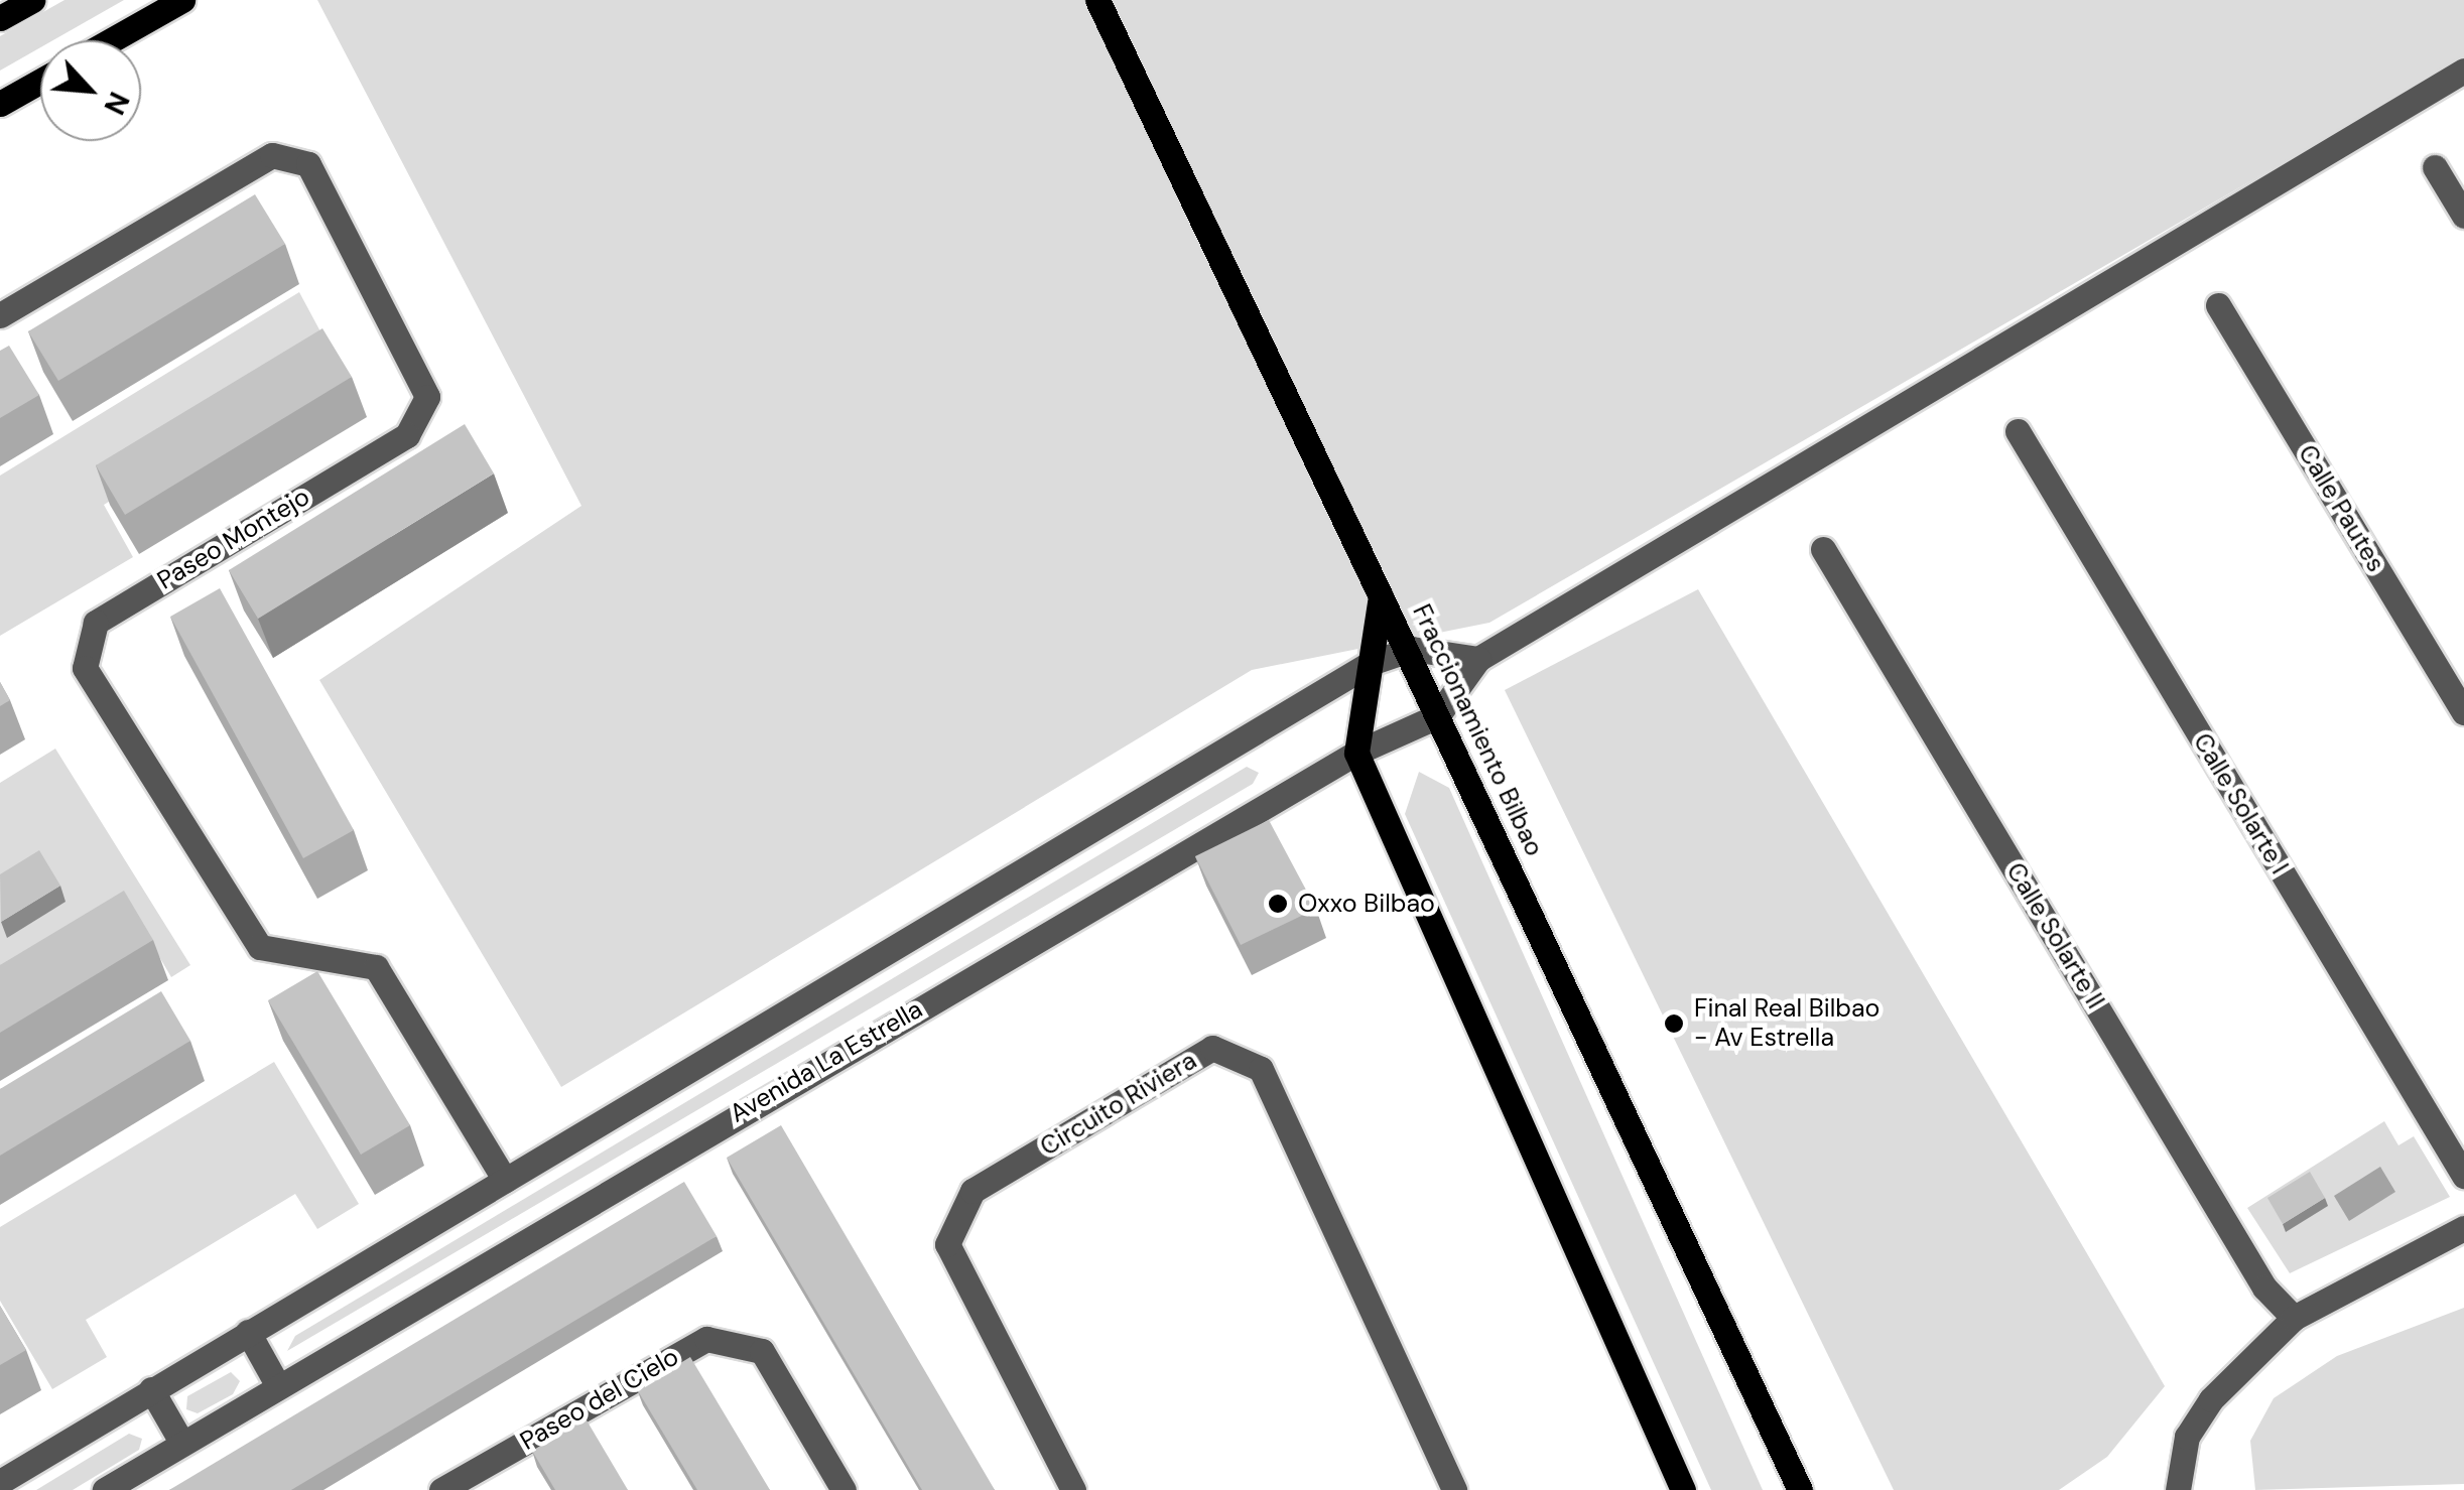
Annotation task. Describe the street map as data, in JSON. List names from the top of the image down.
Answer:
{
  "streets": {
    "main road": ["Fraccionamiento Bilbao"],
    "street": [
      "Calle Pautes",
      "Paseo Montejo",
      "Calle Solarte I",
      "Calle Solarte II",
      "Avenida La Estrella",
      "Circuito Riviera",
      "Paseo del Cielo"
    ]
  },
  "crossings": [
    ["Fraccionamiento Bilbao", "Avenida La Estrella"]
  ],
  "places": ["Oxxo Bilbao", "Final Real Bilbao - Av Estrella"],
  "north": "bottom right"
}
